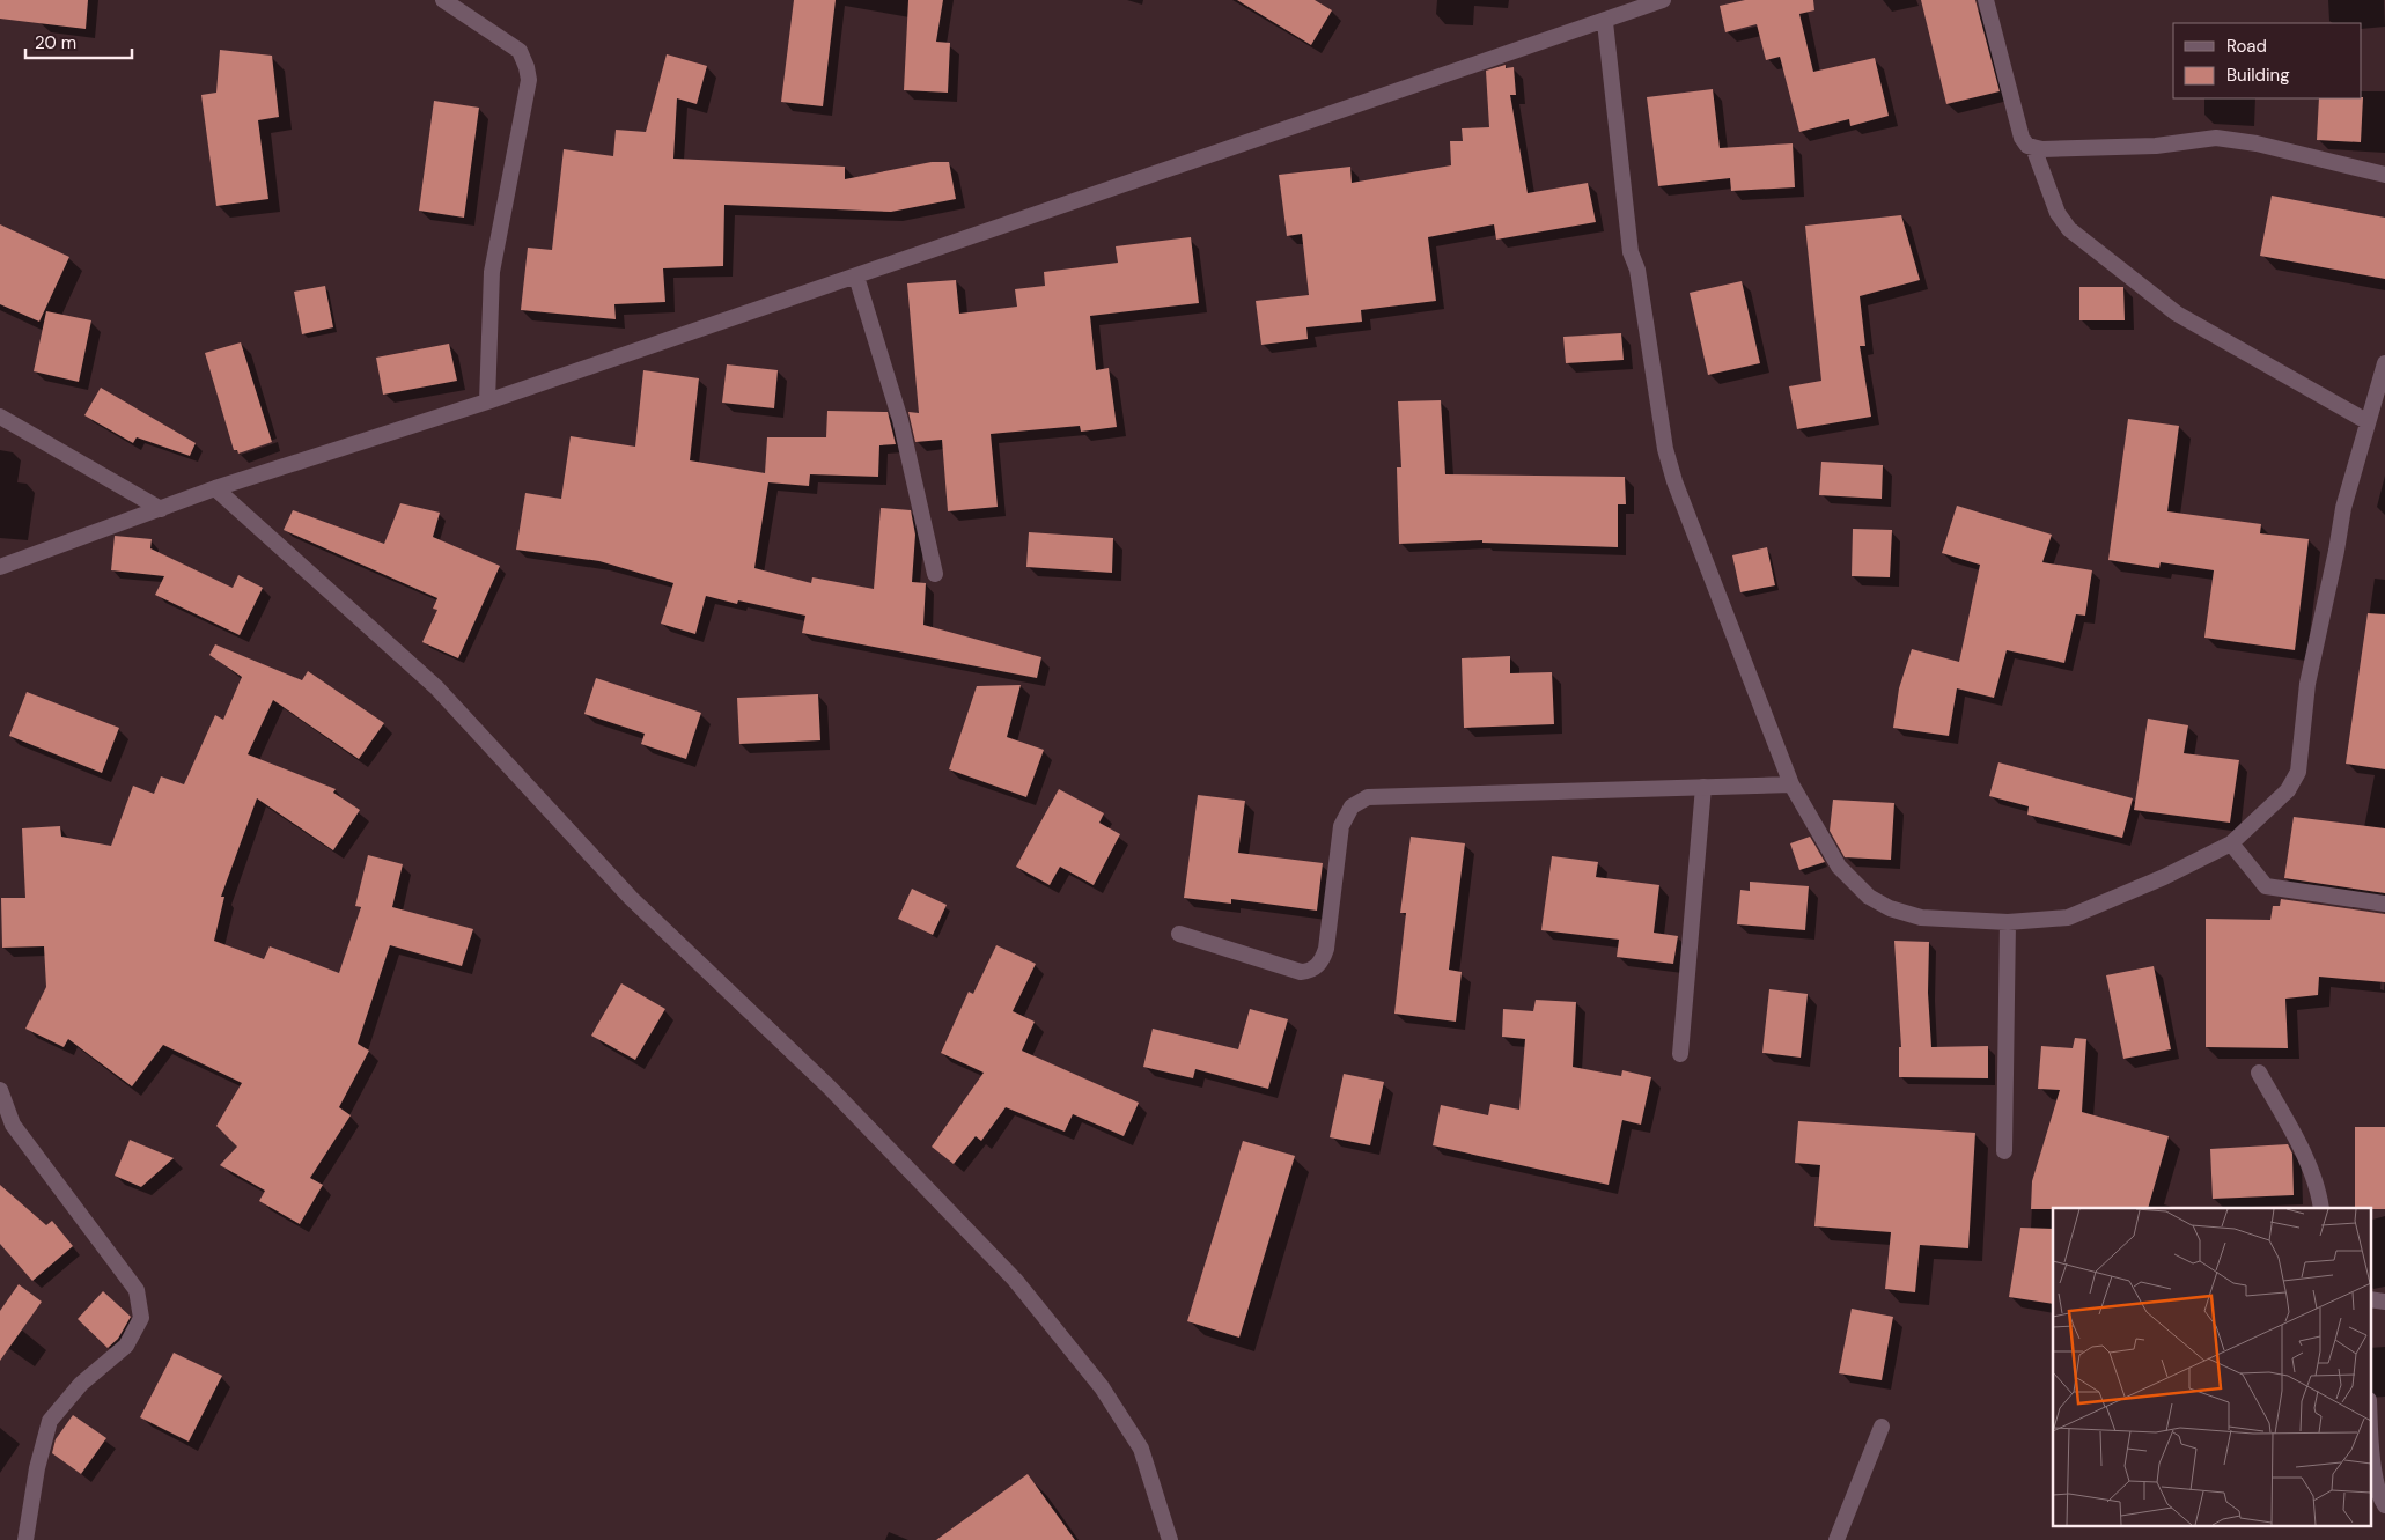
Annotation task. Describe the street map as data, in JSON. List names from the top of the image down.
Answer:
{
  "legend": ["Road", "Building"],
  "scale_bar": "20 m"
}
